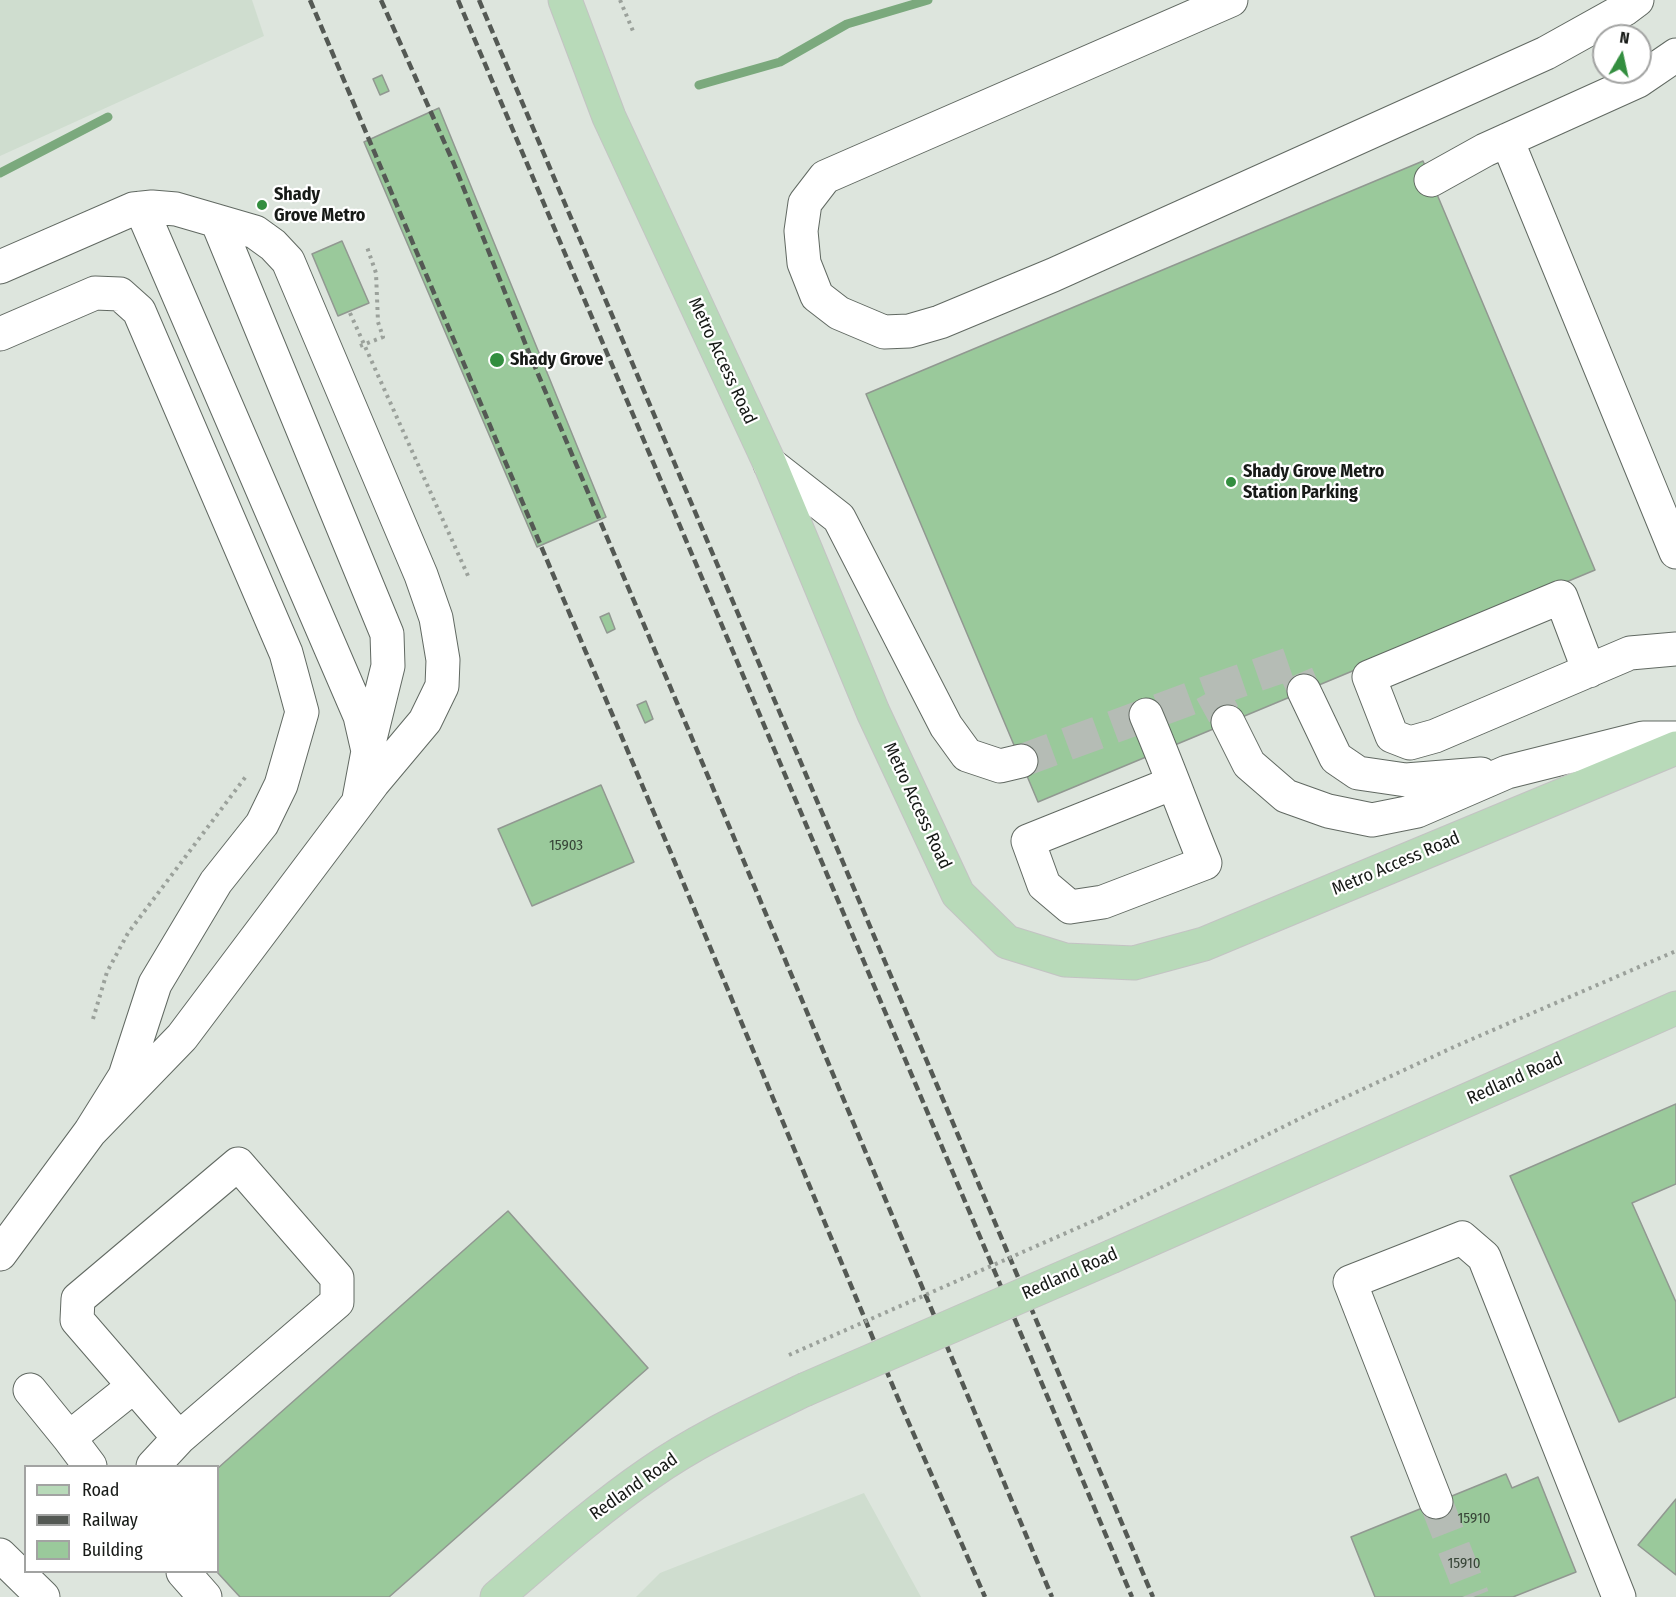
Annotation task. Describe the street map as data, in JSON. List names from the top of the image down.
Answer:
{
  "streets": {
    "main road": ["Metro Access Road", "Redland Road"]
  },
  "places": ["Shady Grove Metro", "Shady Grove", "Shady Grove Metro Station Parking"],
  "house_numbers": ["15903", "15910", "15910"],
  "legend": ["Road", "Railway", "Building"],
  "north": "top"
}
